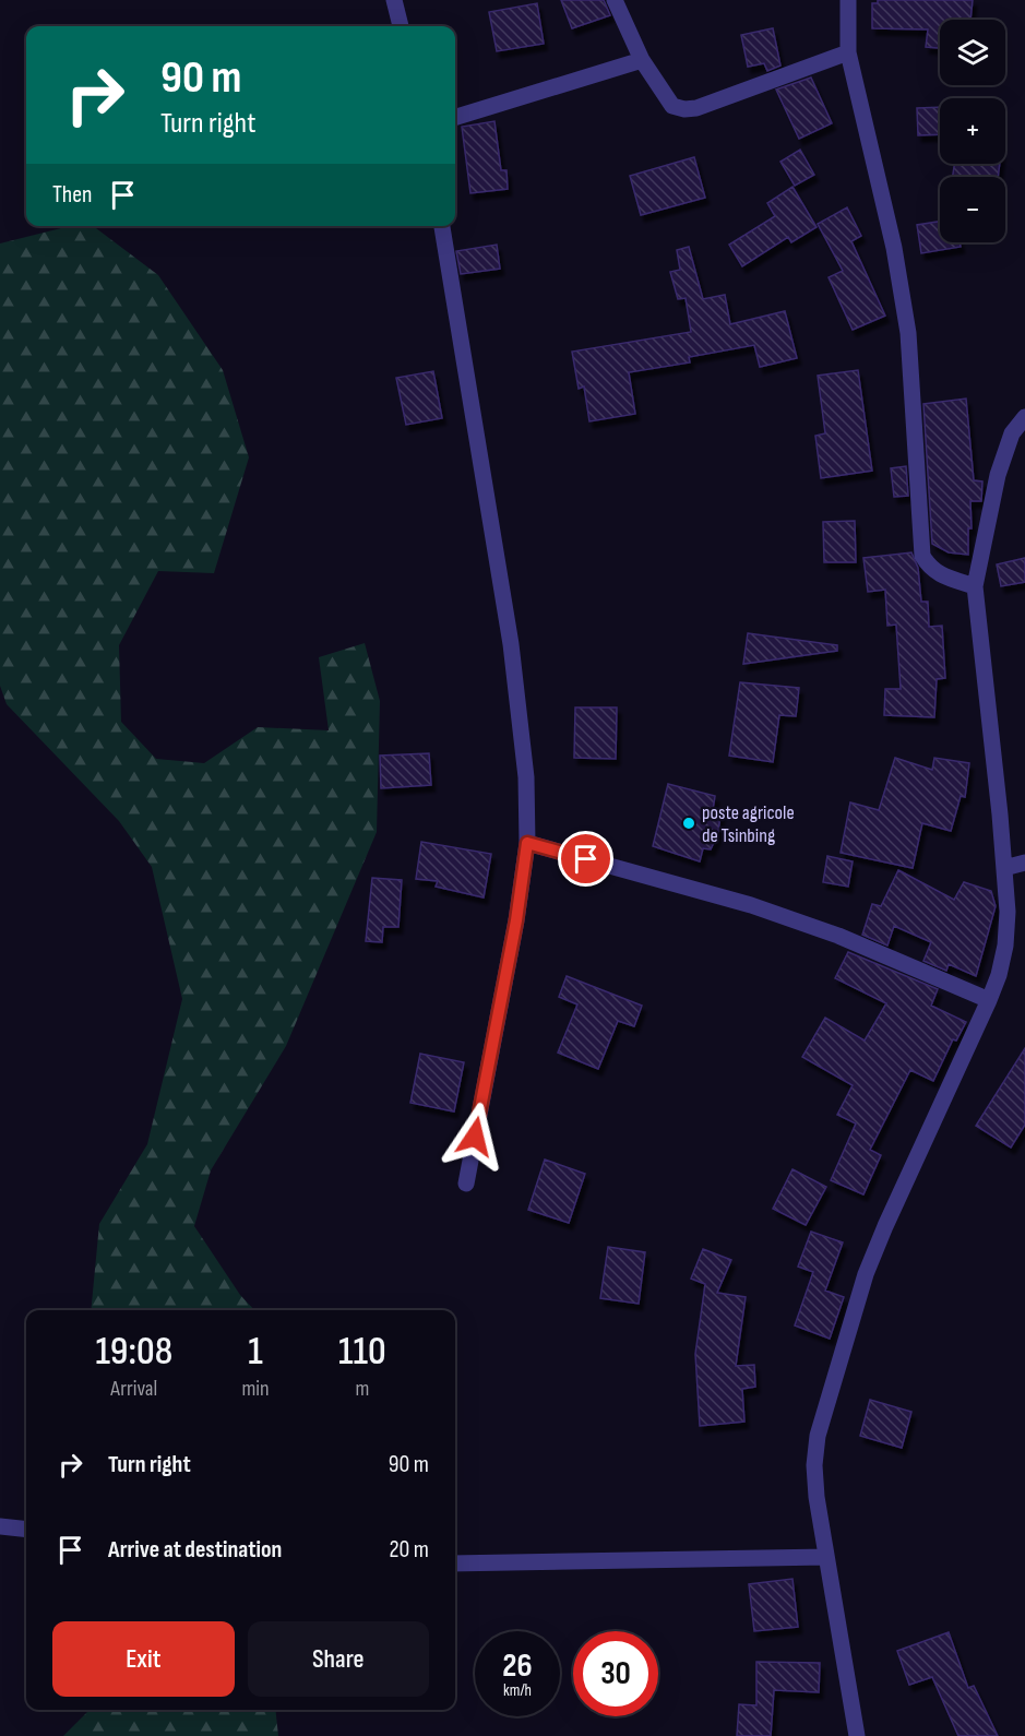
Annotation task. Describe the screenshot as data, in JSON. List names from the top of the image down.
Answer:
{
  "places": ["poste agricole de Tsinbing"],
  "page": {
    "map_buttons": ["+", "−"],
    "turn": ["90 m", "Turn right"],
    "then": "Then",
    "eta": [
      "19:08",
      "Arrival",
      "1",
      "min",
      "110",
      "m"
    ],
    "list": [
      {
        "name": "Turn right",
        "value": "90 m"
      },
      {
        "name": "Arrive at destination",
        "value": "20 m"
      }
    ],
    "buttons": ["Exit", "Share"],
    "speed": "26 km/h",
    "limit": "30"
  }
}
